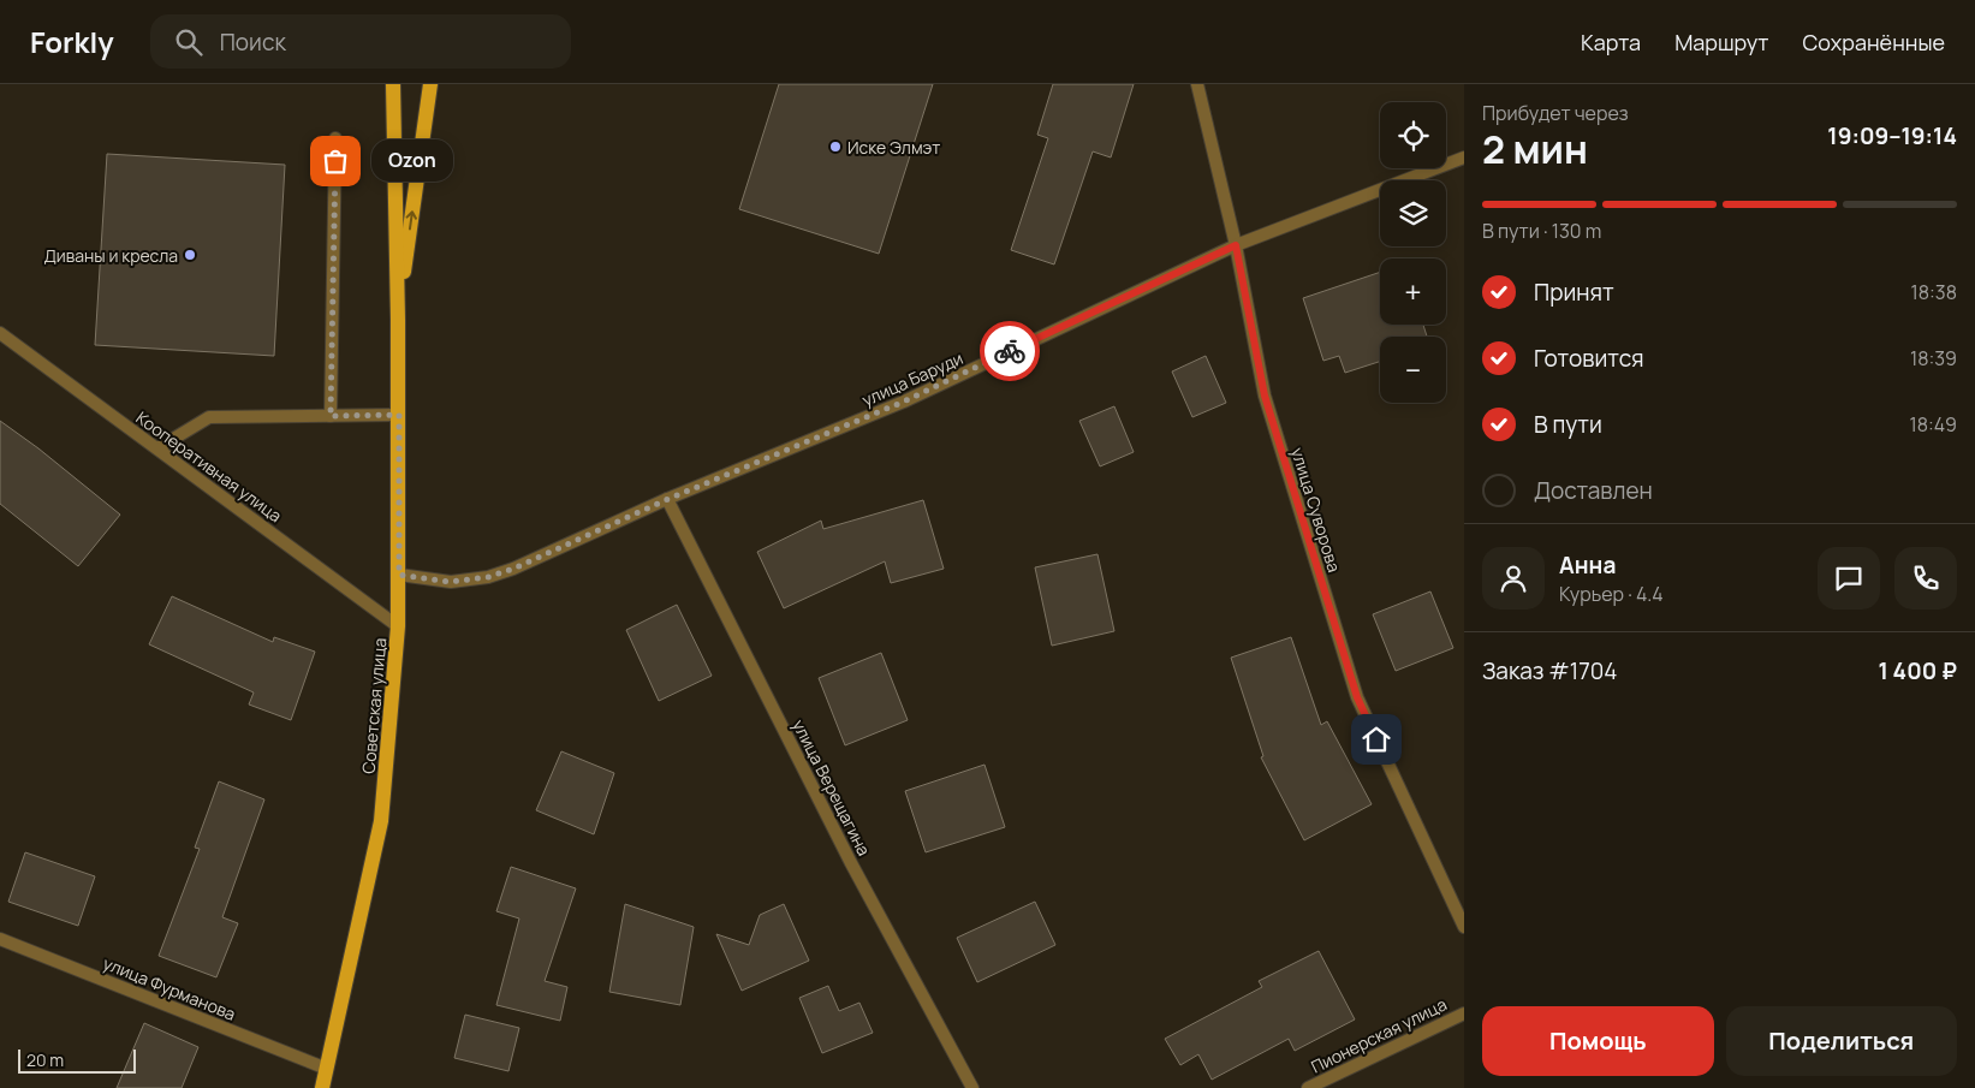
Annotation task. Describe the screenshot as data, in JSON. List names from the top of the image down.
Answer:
{
  "streets": {
    "main road": ["Советская улица"],
    "street": [
      "улица Баруди",
      "Кооперативная улица",
      "улица Суворова",
      "улица Верещагина",
      "улица Фурманова",
      "Пионерская улица"
    ]
  },
  "crossings": [
    ["улица Баруди", "улица Суворова"],
    ["улица Баруди", "Советская улица"],
    ["улица Баруди", "улица Верещагина"],
    ["Кооперативная улица", "Советская улица"],
    ["Советская улица", "улица Фурманова"]
  ],
  "places": ["Иске Элмэт", "Ozon", "Диваны и кресла"],
  "scale_bar": "20 m",
  "page": {
    "header": "Forkly",
    "search": "Поиск",
    "nav": ["Карта", "Маршрут", "Сохранённые"],
    "heading": ["2 мин", "Прибудет через", "19:09–19:14"],
    "panel": [
      "Анна",
      "Курьер · 4.4",
      "Заказ #1704",
      "1 400 ₽"
    ],
    "map_buttons": ["+", "−"],
    "bubble": "Ozon",
    "bar": "В пути · 130 m",
    "list": [
      ["Принят", "18:38"],
      ["Готовится", "18:39"],
      ["В пути", "18:49"],
      "Доставлен"
    ],
    "buttons": ["Помощь", "Поделиться"],
    "scale": "20 m"
  }
}
